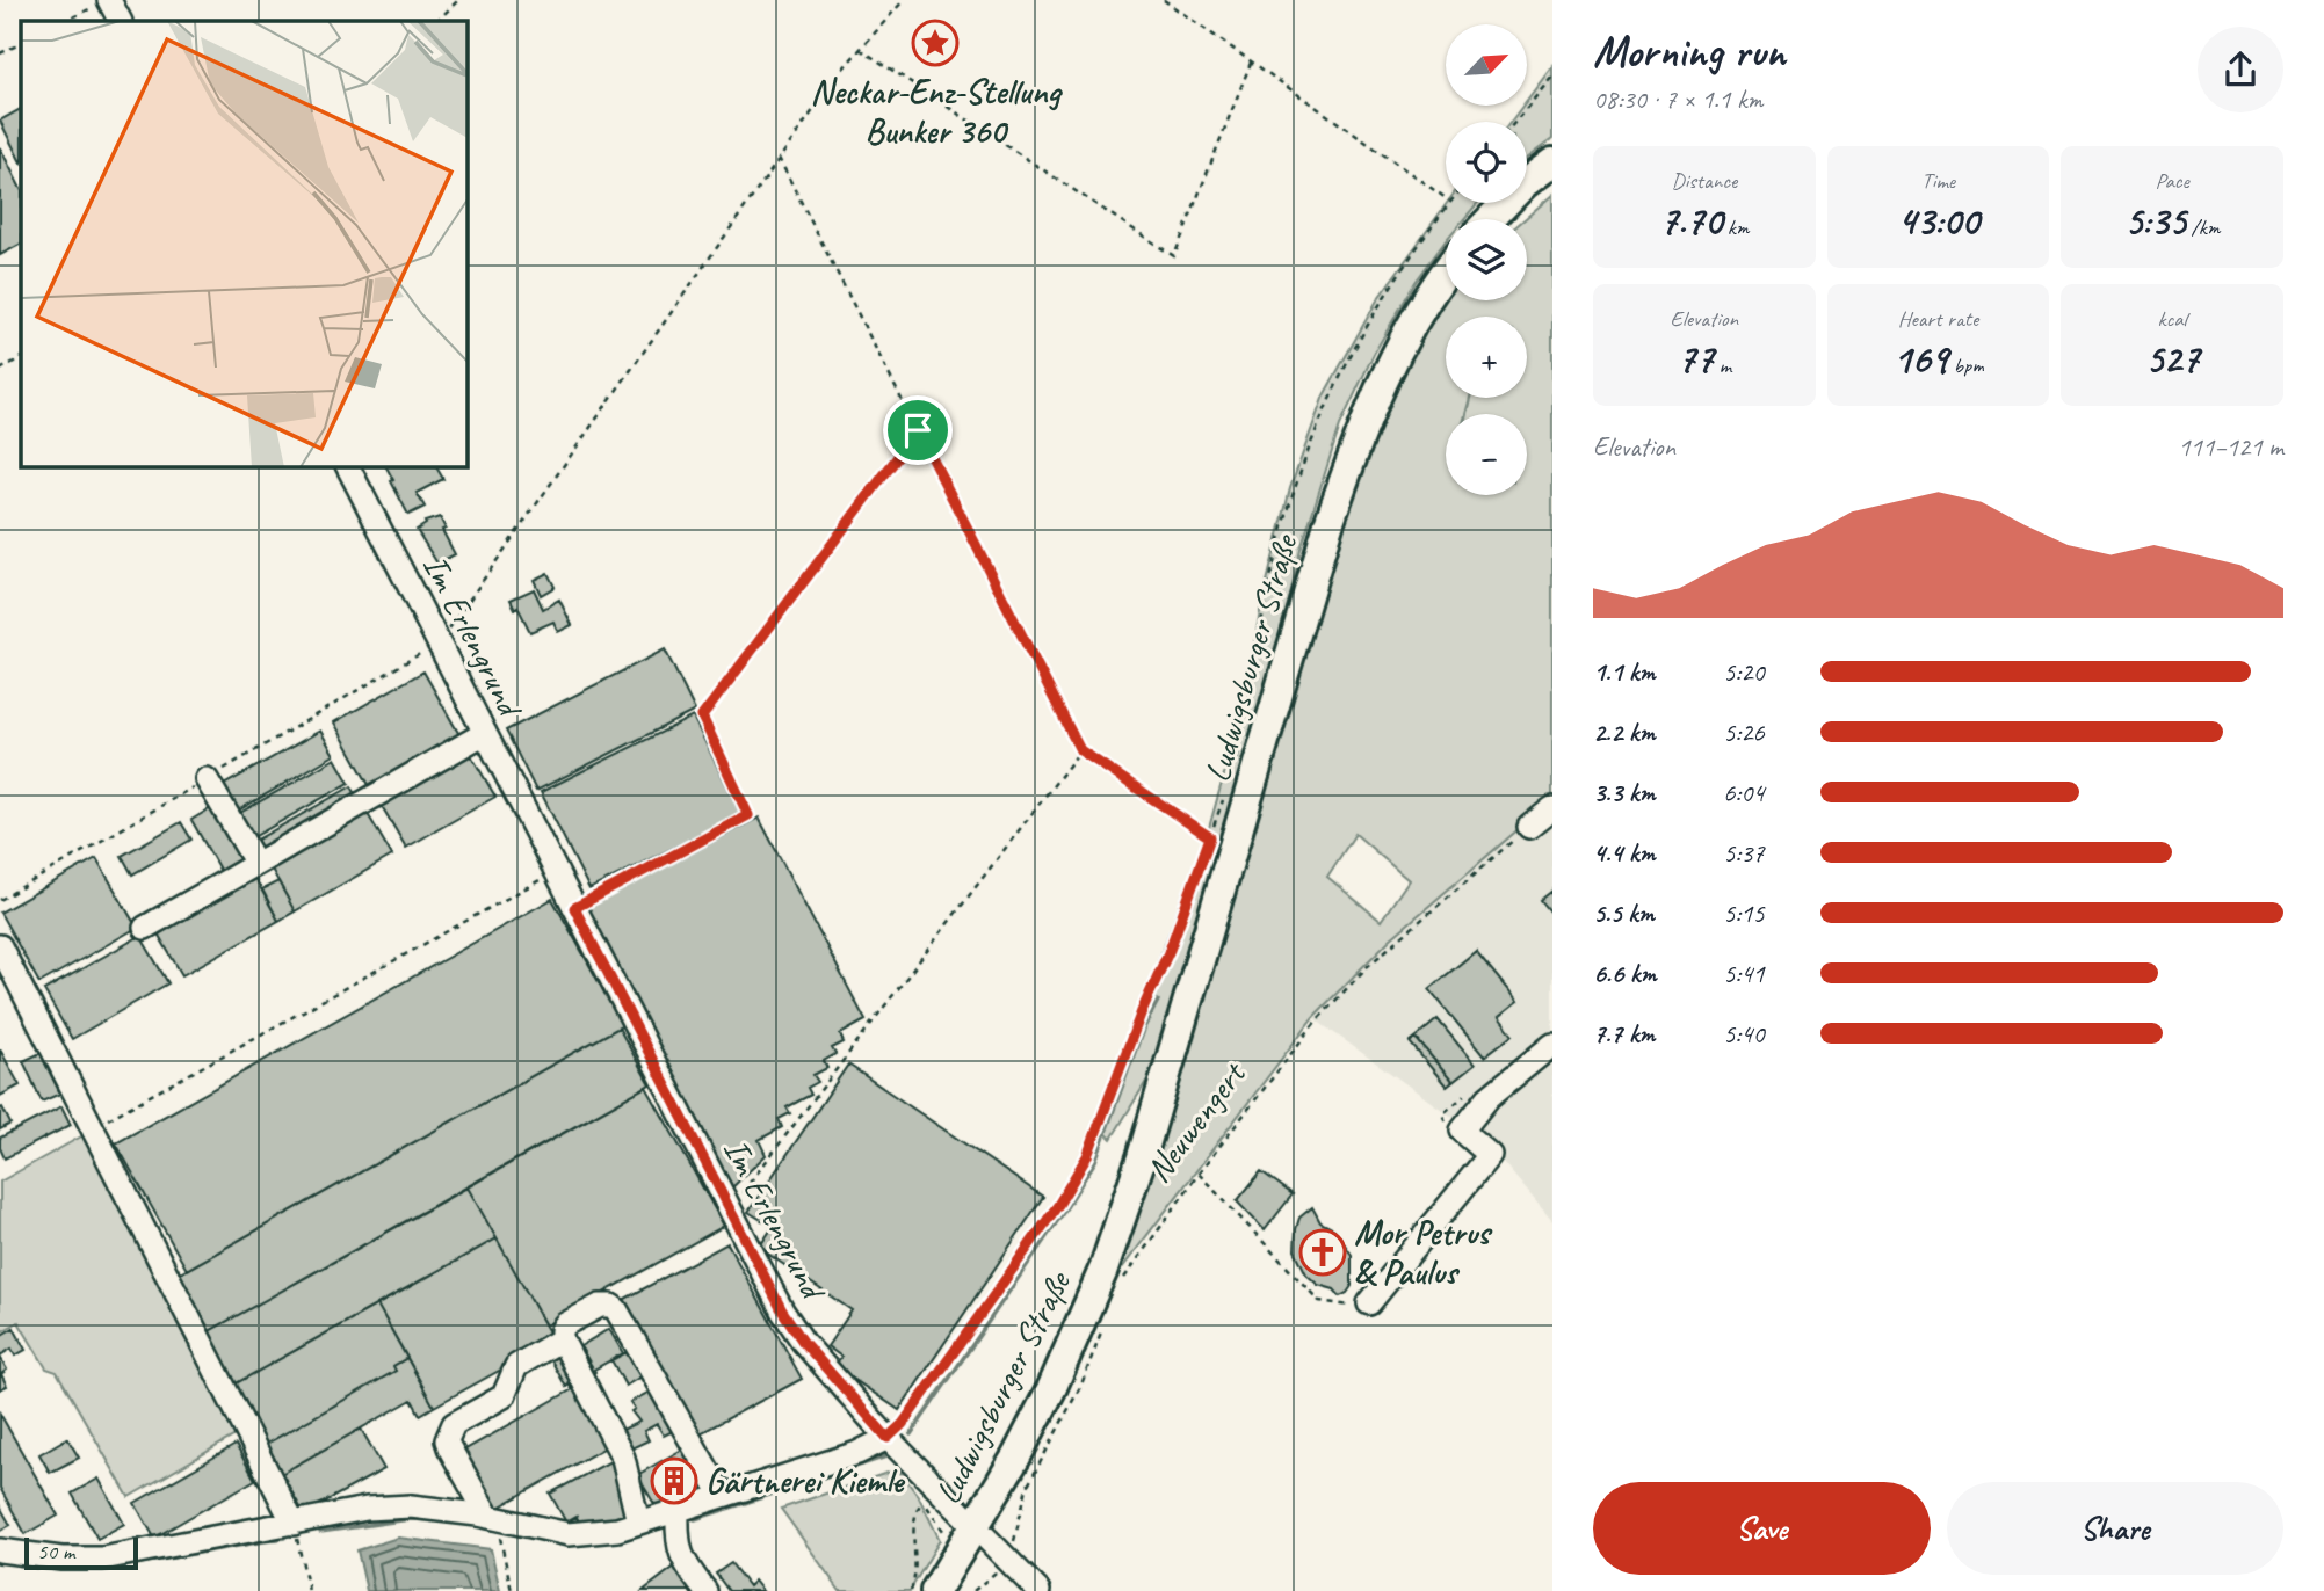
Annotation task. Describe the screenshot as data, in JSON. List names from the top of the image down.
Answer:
{
  "streets": {
    "main road": ["Ludwigsburger Straße"],
    "street": ["Im Erlengrund"],
    "path": ["Neuwengert"]
  },
  "crossings": [
    ["Im Erlengrund", "Ludwigsburger Straße"]
  ],
  "places": {
    "place": ["Neckar-Enz-Stellung Bunker 360"],
    "church": ["Mor Petrus & Paulus"],
    "building": ["Gärtnerei Kiemle"]
  },
  "scale_bar": "50 m",
  "north": "top right",
  "page": {
    "heading": ["Morning run", "08:30 · 7 × 1.1 km"],
    "map_buttons": ["+", "−"],
    "stats": [
      ["Distance", "7.70 km"],
      ["Time", "43:00"],
      ["Pace", "5:35 /km"],
      ["Elevation", "77 m"],
      ["Heart rate", "169 bpm"],
      ["kcal", "527"]
    ],
    "chart": ["Elevation", "111–121 m"],
    "list": [
      {
        "name": "1.1 km",
        "note": "5:20"
      },
      {
        "name": "2.2 km",
        "note": "5:26"
      },
      {
        "name": "3.3 km",
        "note": "6:04"
      },
      {
        "name": "4.4 km",
        "note": "5:37"
      },
      {
        "name": "5.5 km",
        "note": "5:15"
      },
      {
        "name": "6.6 km",
        "note": "5:41"
      },
      {
        "name": "7.7 km",
        "note": "5:40"
      }
    ],
    "buttons": ["Save", "Share"],
    "scale": "50 m"
  }
}
